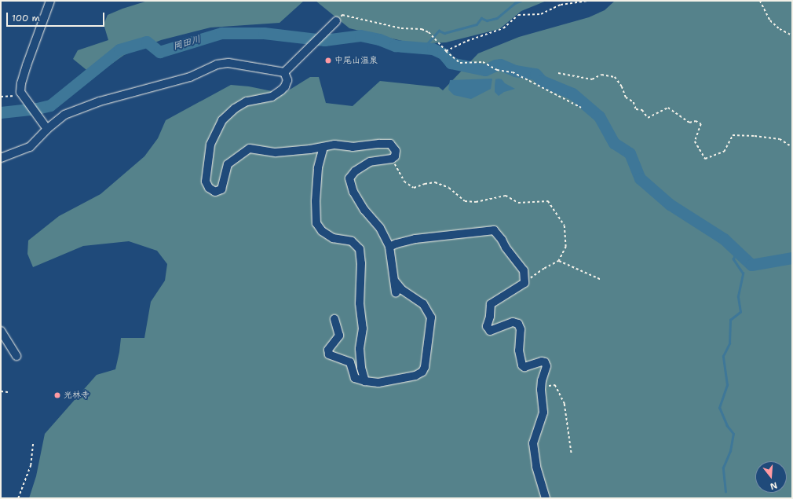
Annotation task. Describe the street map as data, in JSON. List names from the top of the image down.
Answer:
{
  "water": ["岡田川"],
  "places": ["中尾山温泉", "光林寺"],
  "scale_bar": "100 m",
  "north": "bottom"
}
